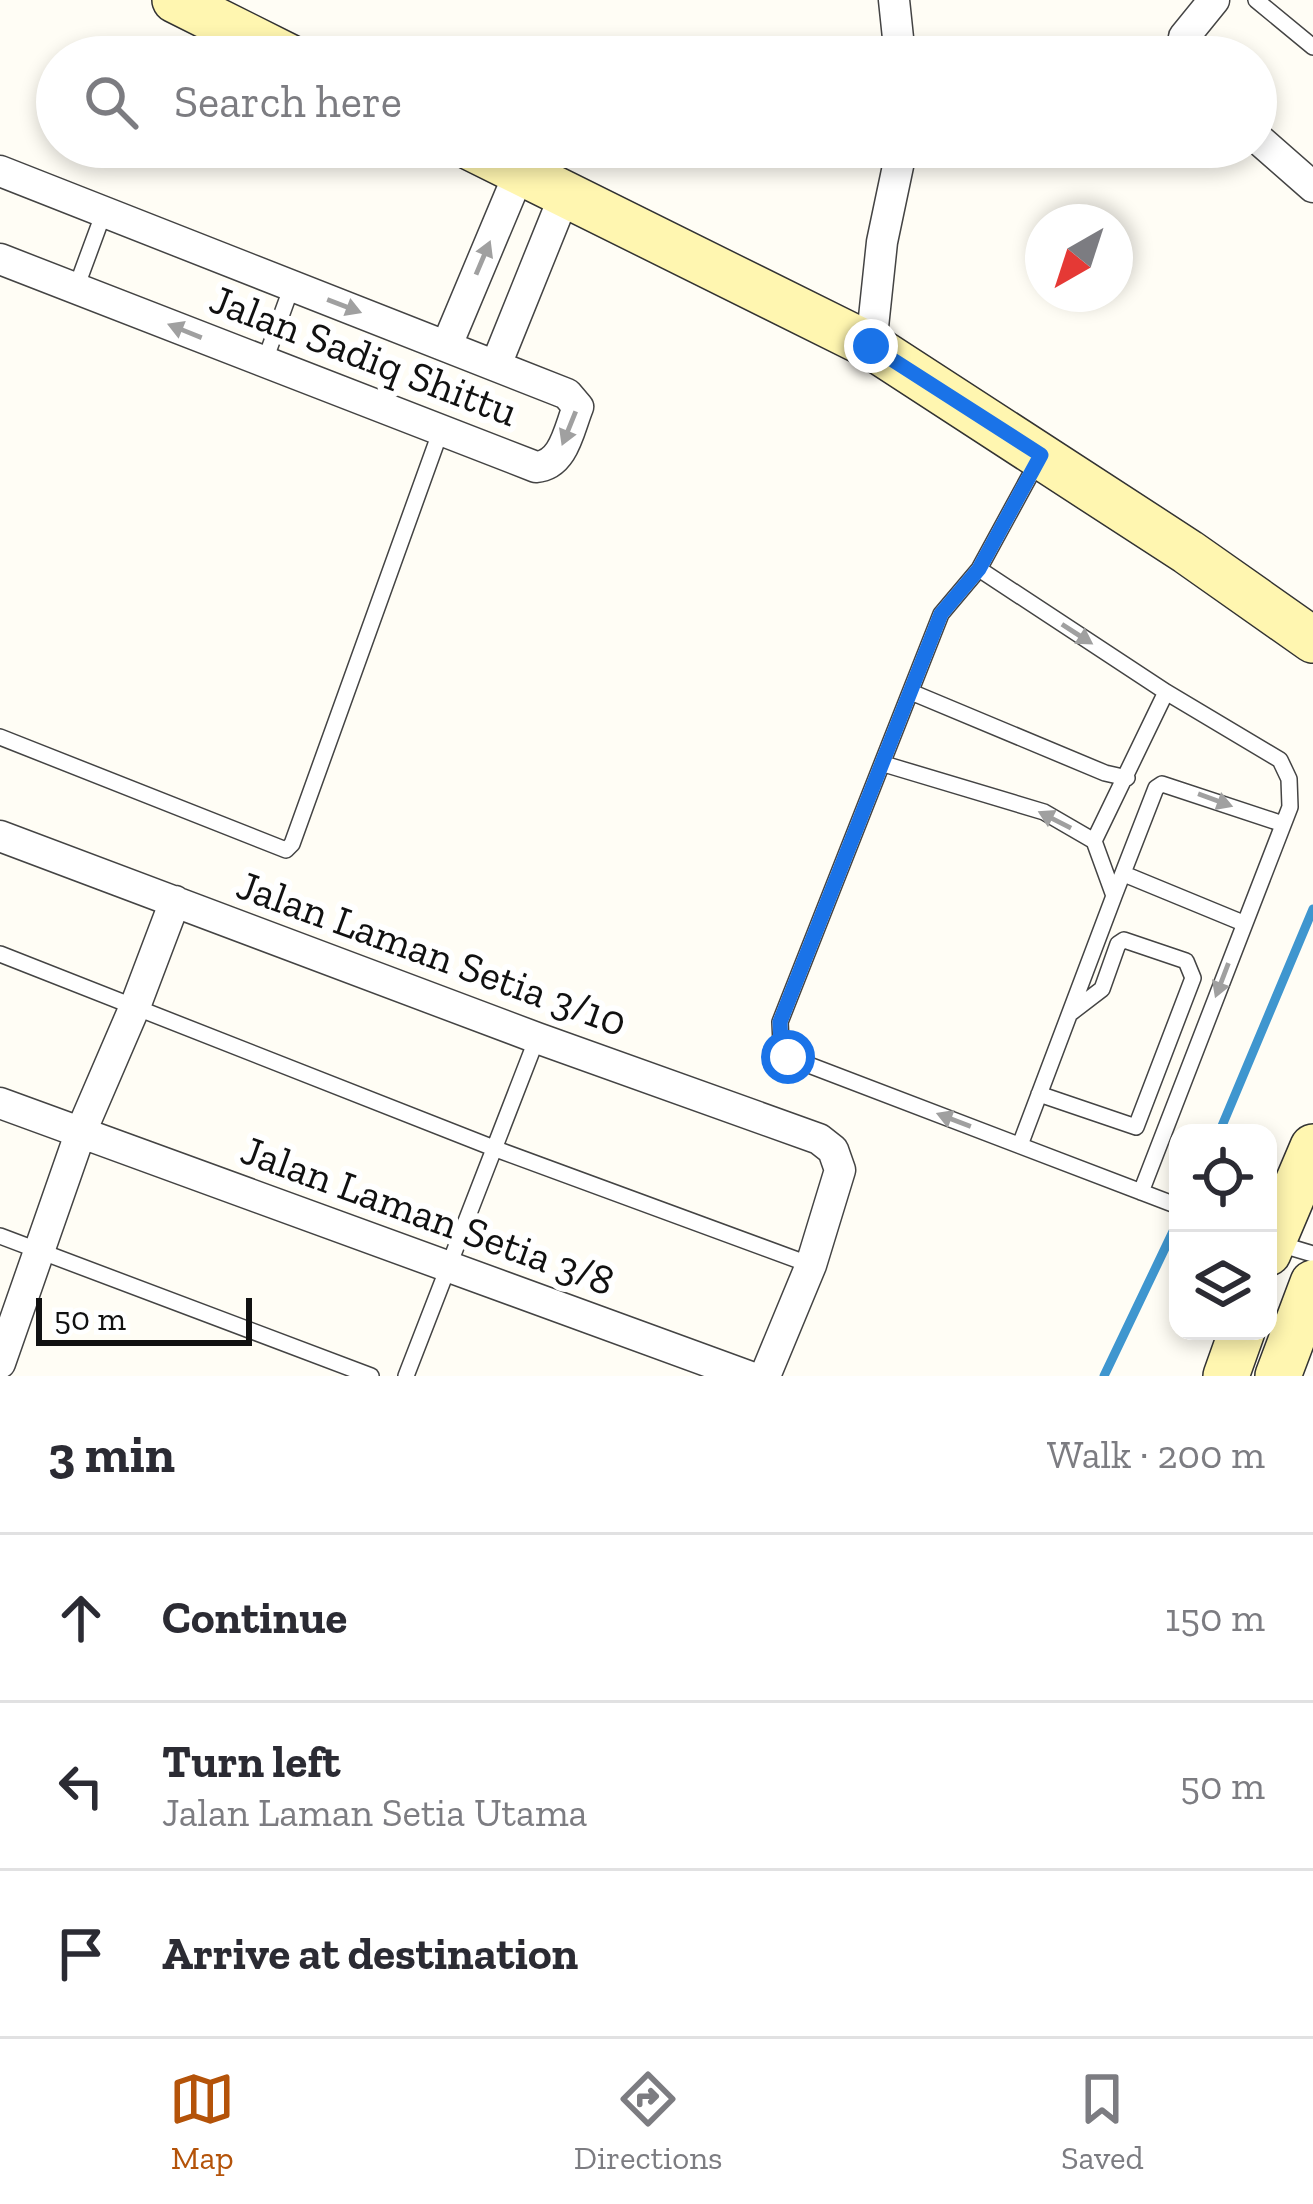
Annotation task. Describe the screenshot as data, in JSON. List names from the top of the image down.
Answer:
{
  "streets": {
    "street": ["Jalan Sadiq Shittu", "Jalan Laman Setia 3/10", "Jalan Laman Setia 3/8"]
  },
  "scale_bar": "50 m",
  "north": "bottom left",
  "page": {
    "search": "Search here",
    "scale": "50 m",
    "heading": ["3 min", "Walk · 200 m"],
    "list": [
      ["Continue", "150 m"],
      ["Turn left", "Jalan Laman Setia Utama", "50 m"],
      "Arrive at destination"
    ],
    "nav": ["Map", "Directions", "Saved"]
  }
}
